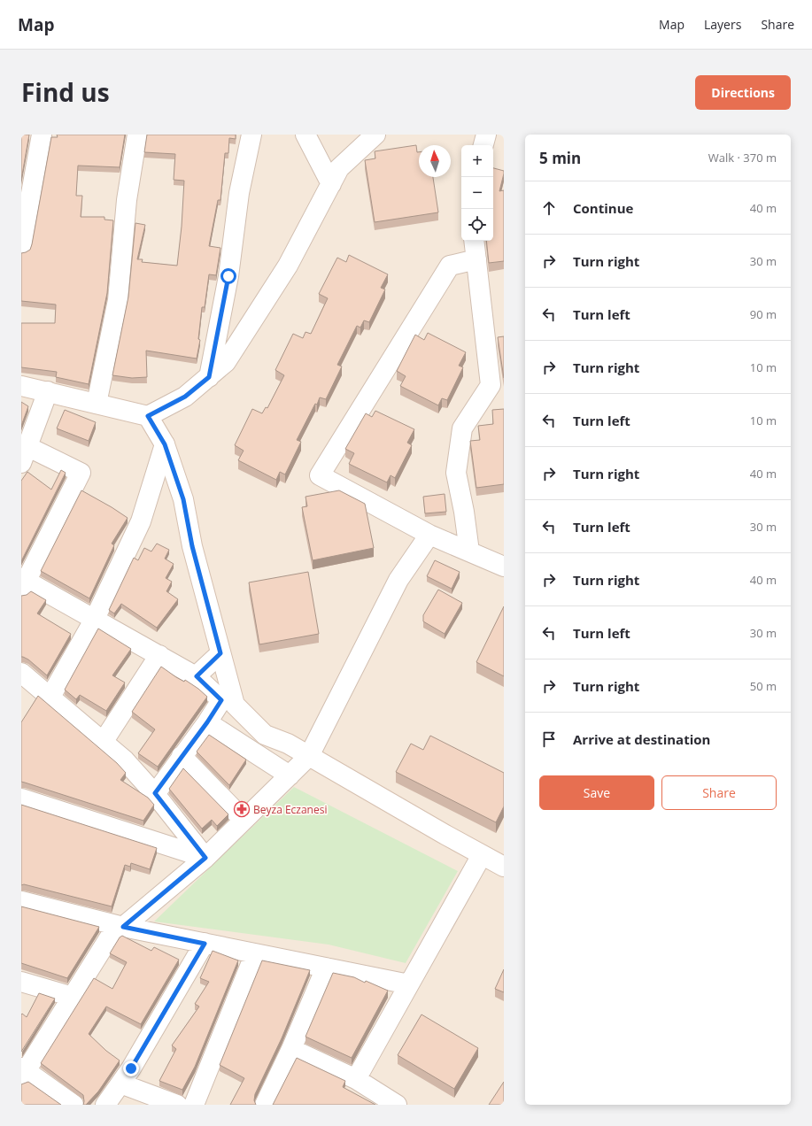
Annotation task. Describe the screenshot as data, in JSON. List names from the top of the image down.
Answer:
{
  "places": {
    "pharmacy": ["Beyza Eczanesi"]
  },
  "north": "top",
  "page": {
    "header": "Map",
    "nav": ["Map", "Layers", "Share"],
    "title": "Find us",
    "buttons": [
      "Directions",
      ["Save", "Share"]
    ],
    "heading": ["5 min", "Walk · 370 m"],
    "map_buttons": ["+", "−"],
    "list": [
      ["Continue", "40 m"],
      ["Turn right", "30 m"],
      ["Turn left", "90 m"],
      ["Turn right", "10 m"],
      ["Turn left", "10 m"],
      ["Turn right", "40 m"],
      ["Turn left", "30 m"],
      ["Turn right", "40 m"],
      ["Turn left", "30 m"],
      ["Turn right", "50 m"],
      "Arrive at destination"
    ]
  }
}
